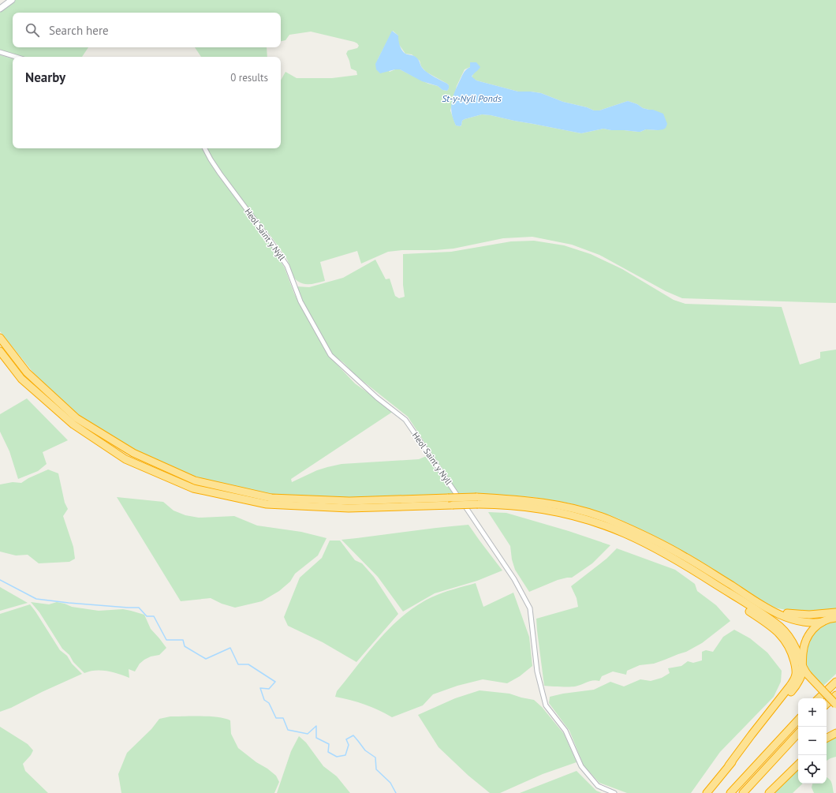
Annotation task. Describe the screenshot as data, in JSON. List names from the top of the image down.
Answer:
{
  "streets": {
    "street": ["Heol Saint y Nyll"]
  },
  "water": ["St-y-Nyll Ponds"],
  "page": {
    "search": "Search here",
    "heading": ["Nearby", "0 results"],
    "map_buttons": ["+", "−"]
  }
}
